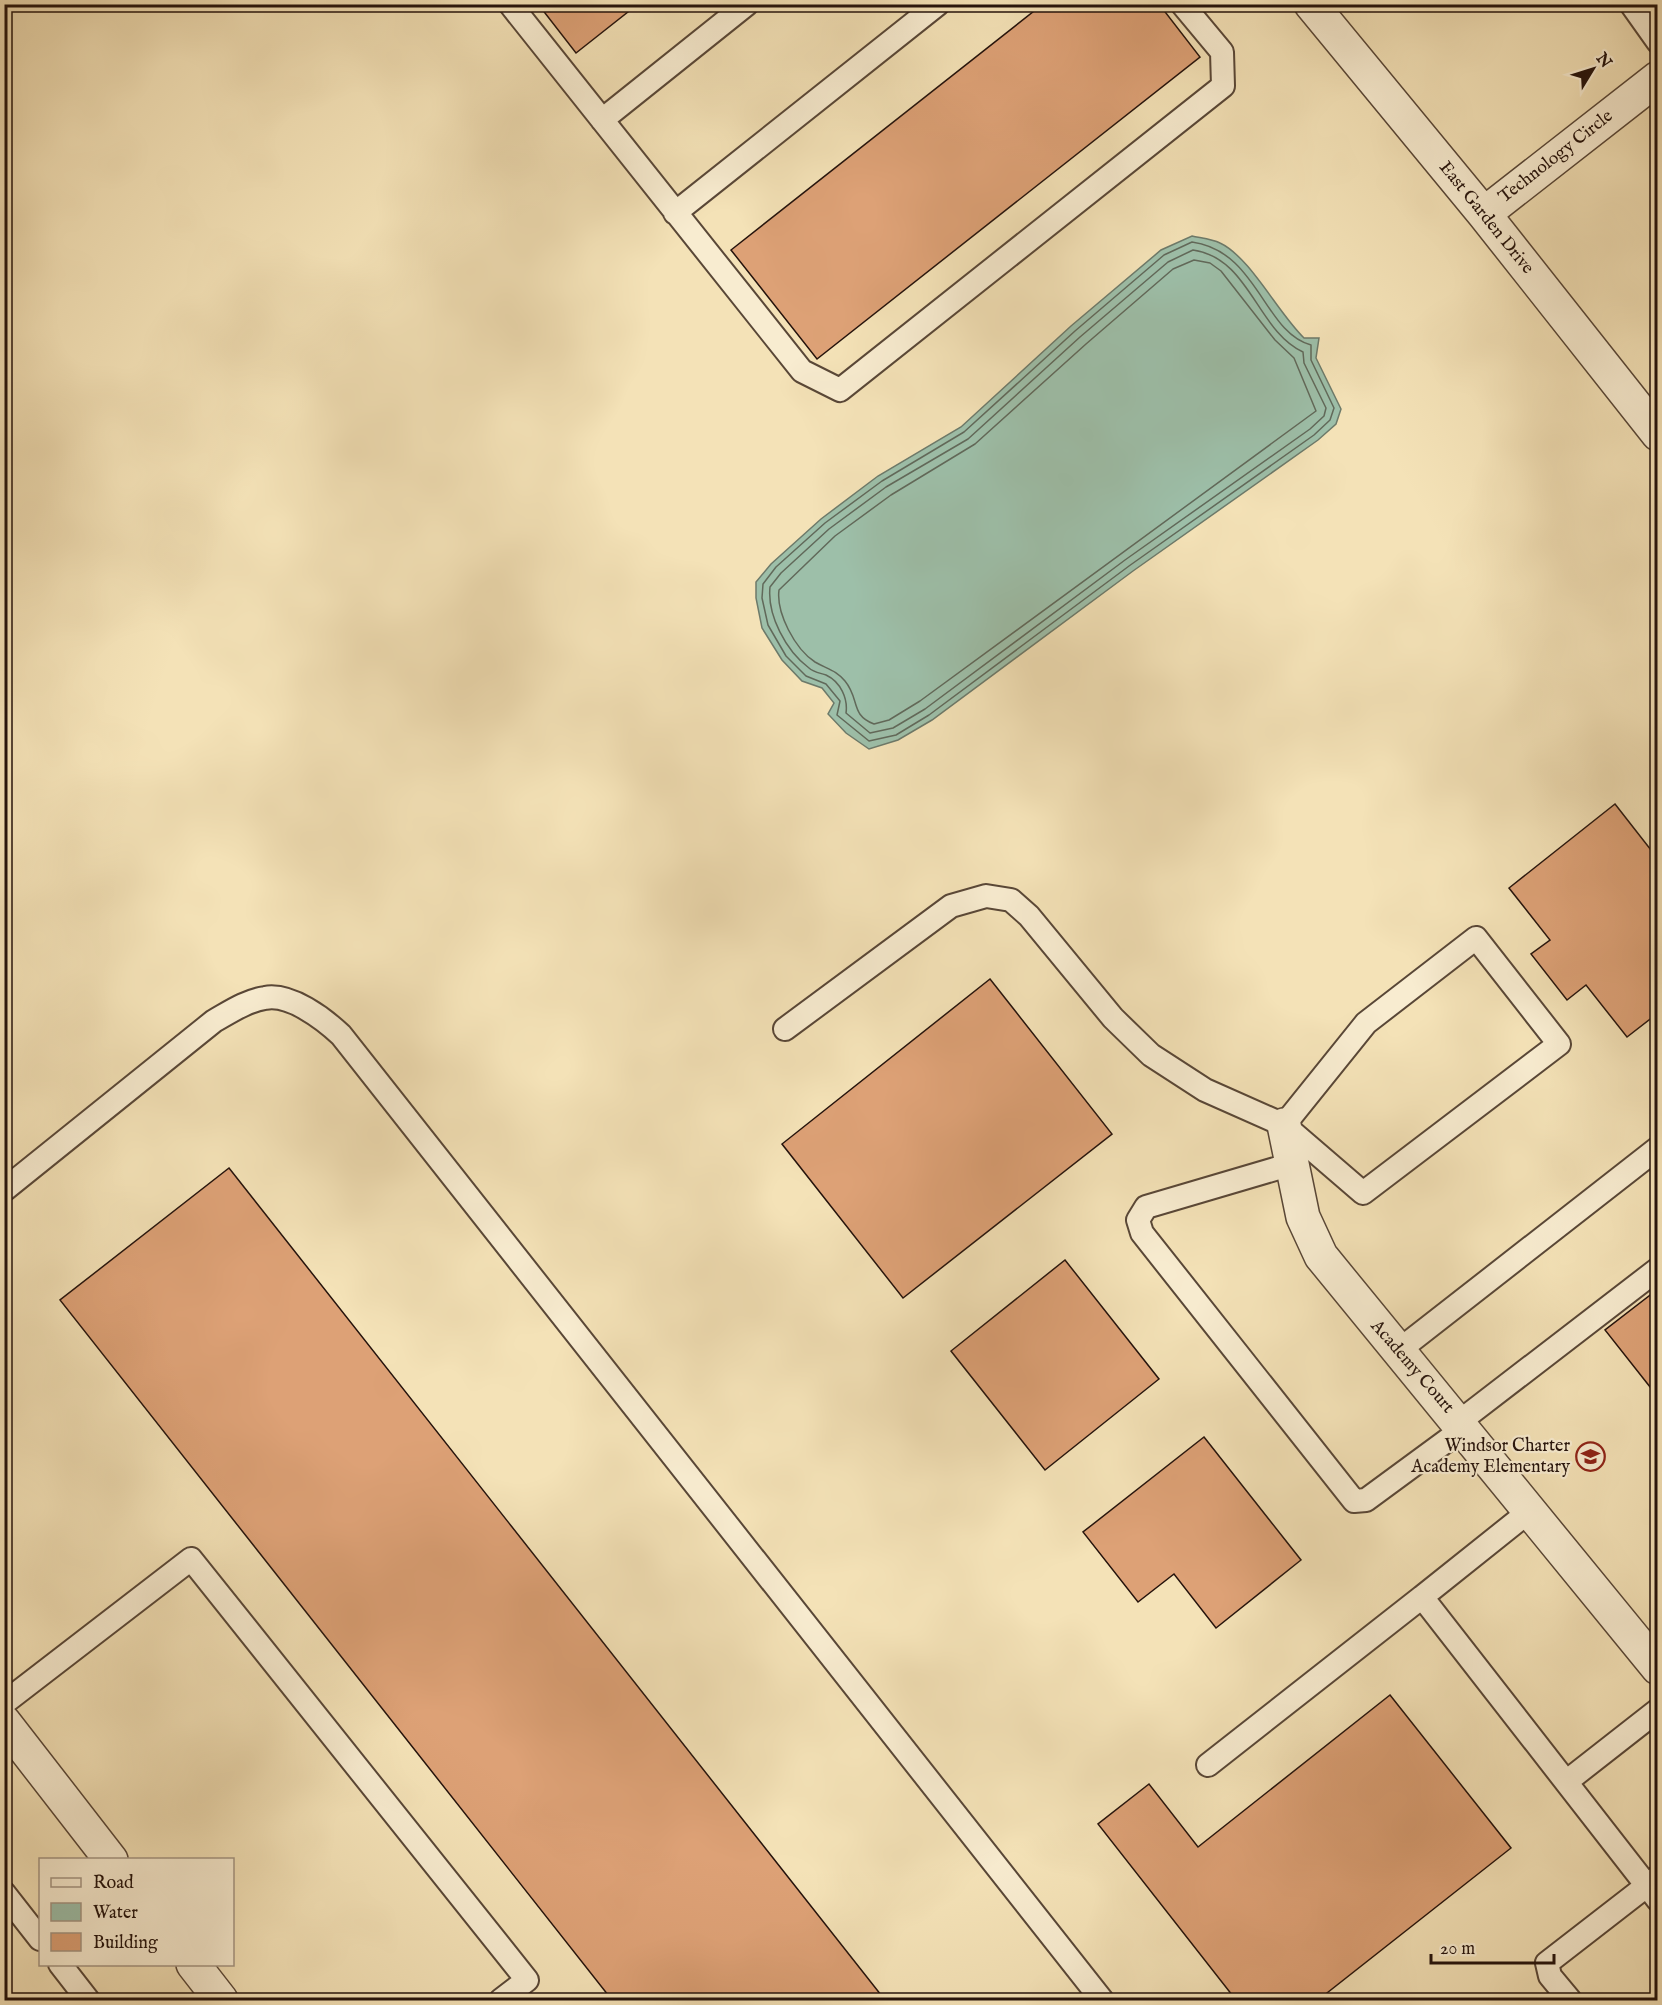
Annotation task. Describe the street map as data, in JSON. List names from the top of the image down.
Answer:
{
  "streets": {
    "street": ["Technology Circle", "East Garden Drive", "Academy Court"]
  },
  "crossings": [
    ["Technology Circle", "East Garden Drive"]
  ],
  "places": {
    "school or university": ["Windsor Charter Academy Elementary"]
  },
  "legend": ["Road", "Water", "Building"],
  "scale_bar": "20 m",
  "north": "top right"
}
